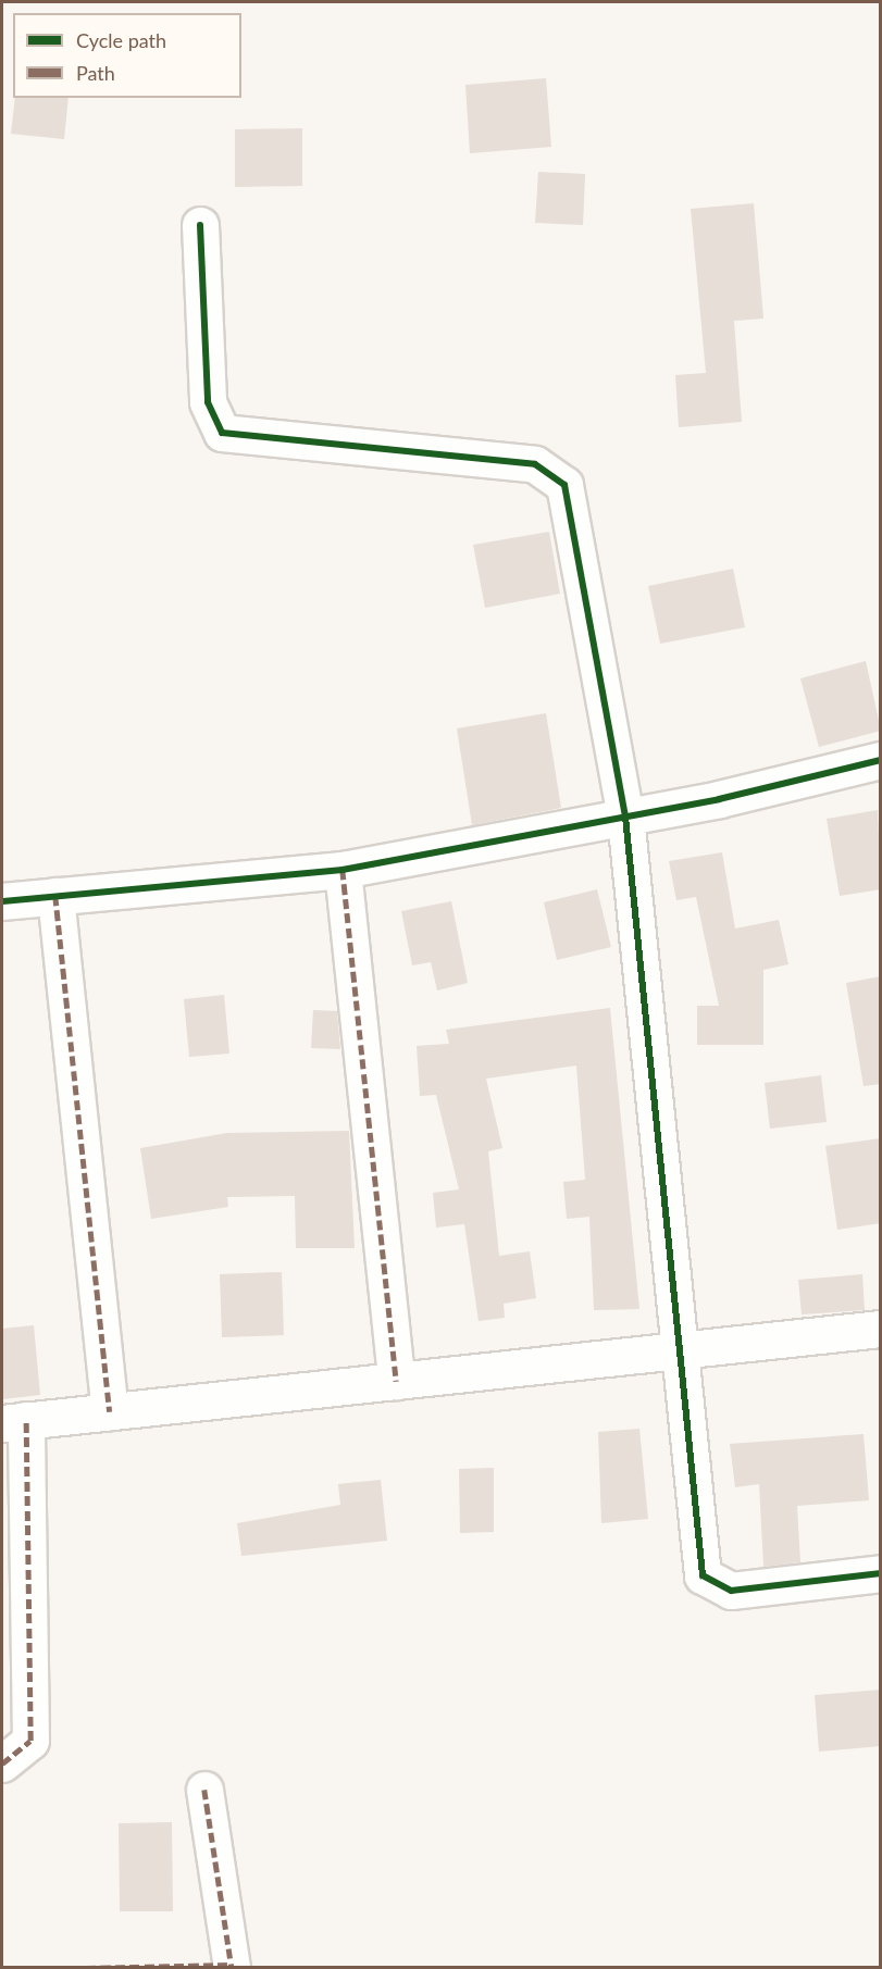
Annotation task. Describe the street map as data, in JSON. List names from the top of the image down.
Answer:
{
  "legend": ["Cycle path", "Path"]
}
